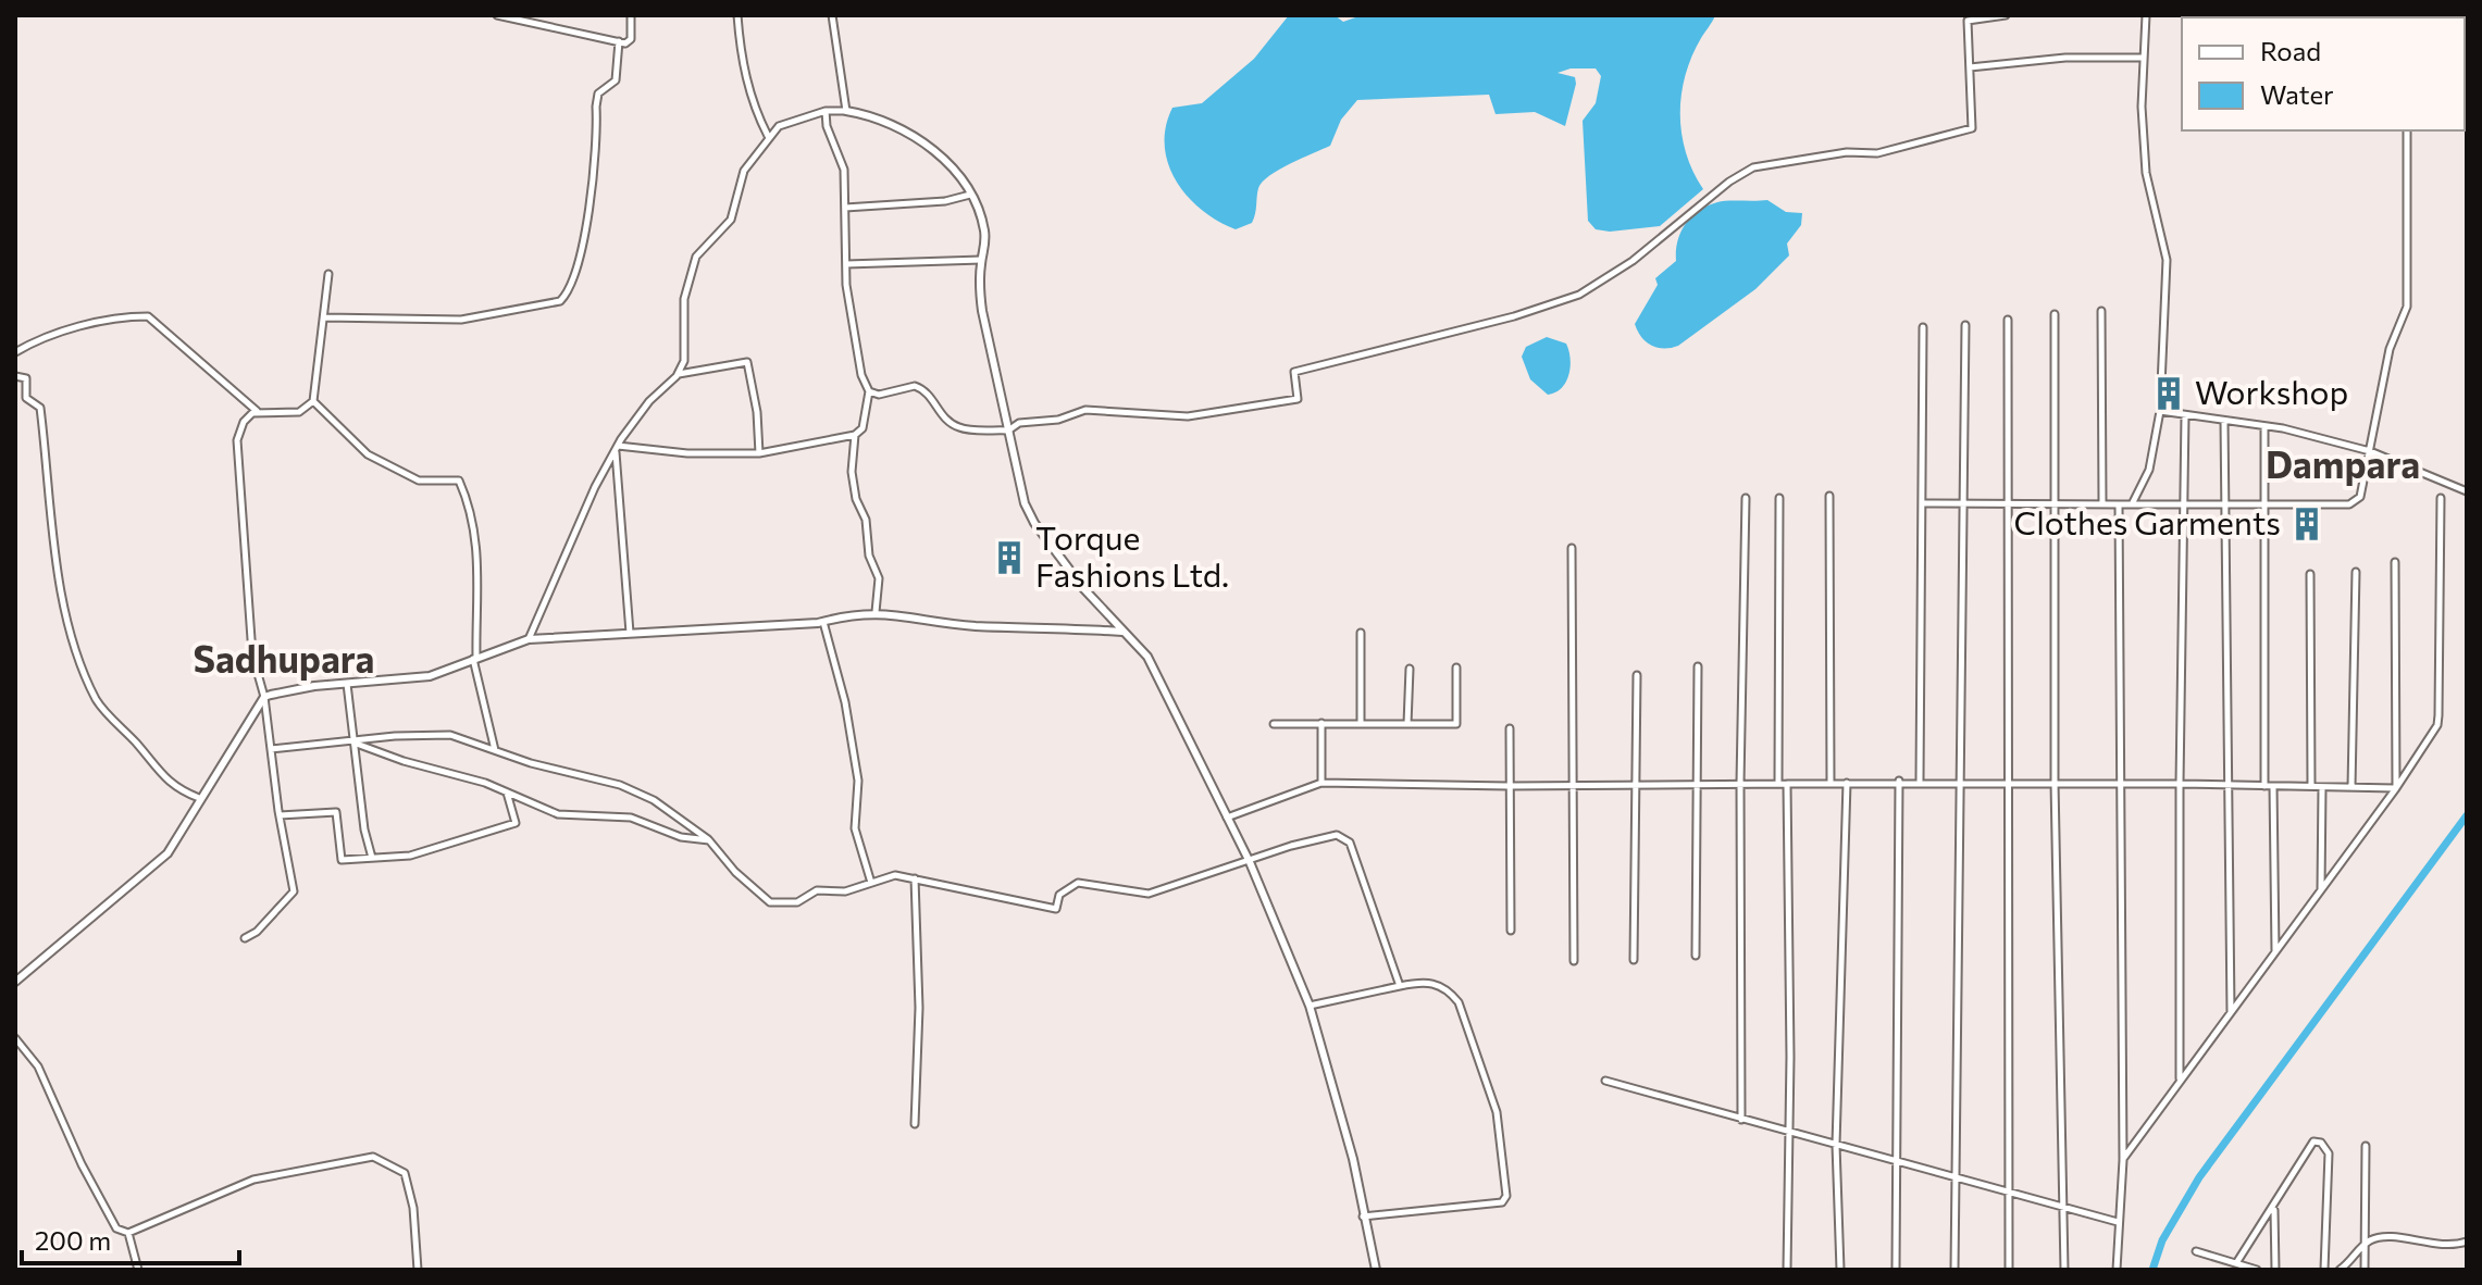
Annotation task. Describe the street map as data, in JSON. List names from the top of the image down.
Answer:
{
  "districts": ["Dampara", "Sadhupara"],
  "places": {
    "building": ["Workshop", "Clothes Garments", "Torque Fashions Ltd."]
  },
  "legend": ["Road", "Water"],
  "scale_bar": "200 m"
}
